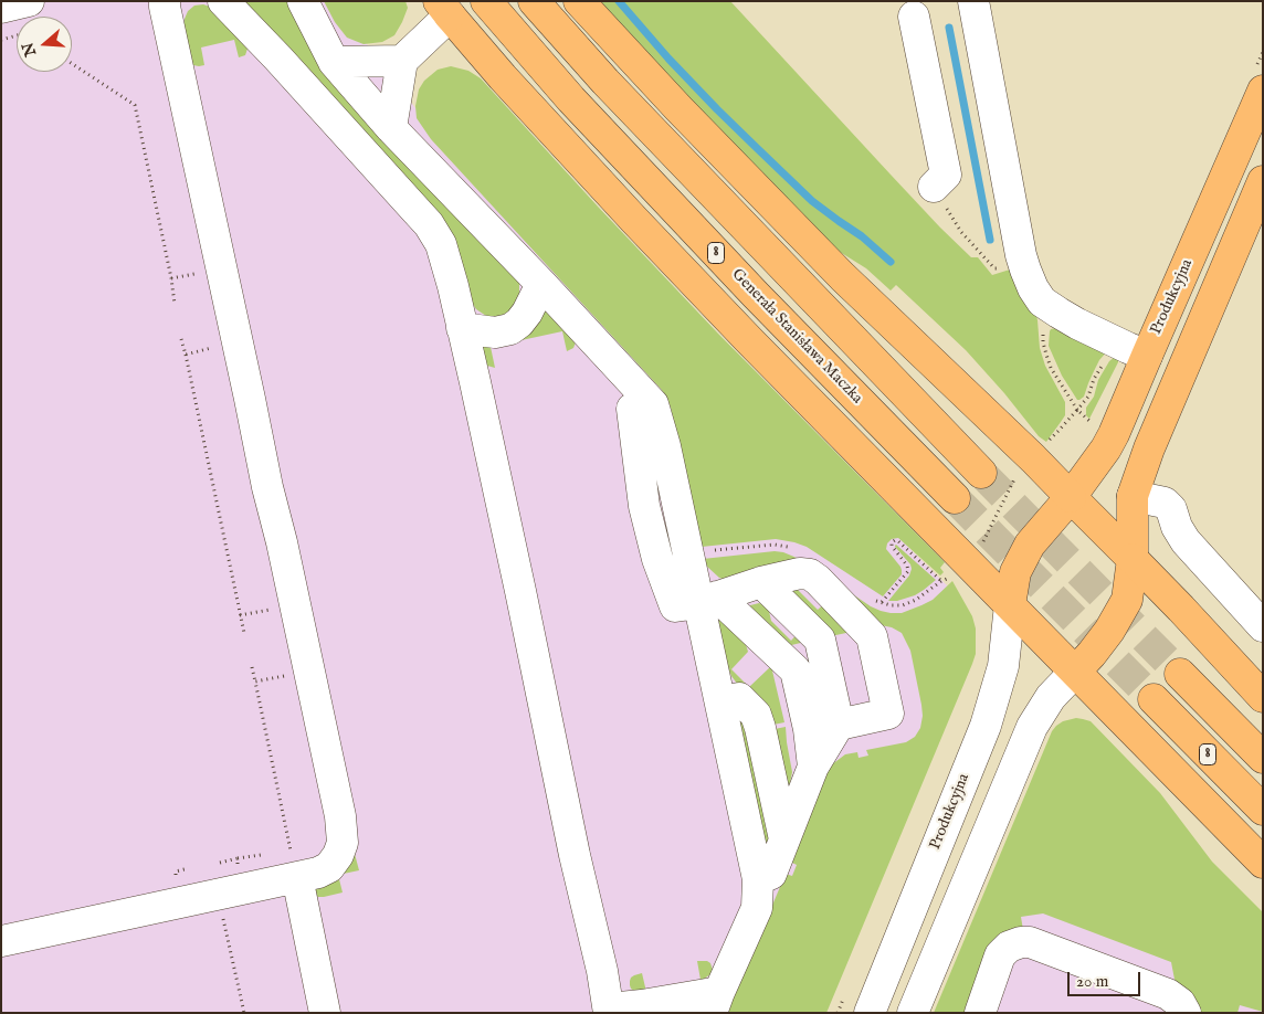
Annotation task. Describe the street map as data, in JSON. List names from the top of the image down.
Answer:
{
  "streets": {
    "main road": ["8", "Produkcyjna", "Generała Stanisława Maczka"]
  },
  "scale_bar": "20 m",
  "north": "left"
}
